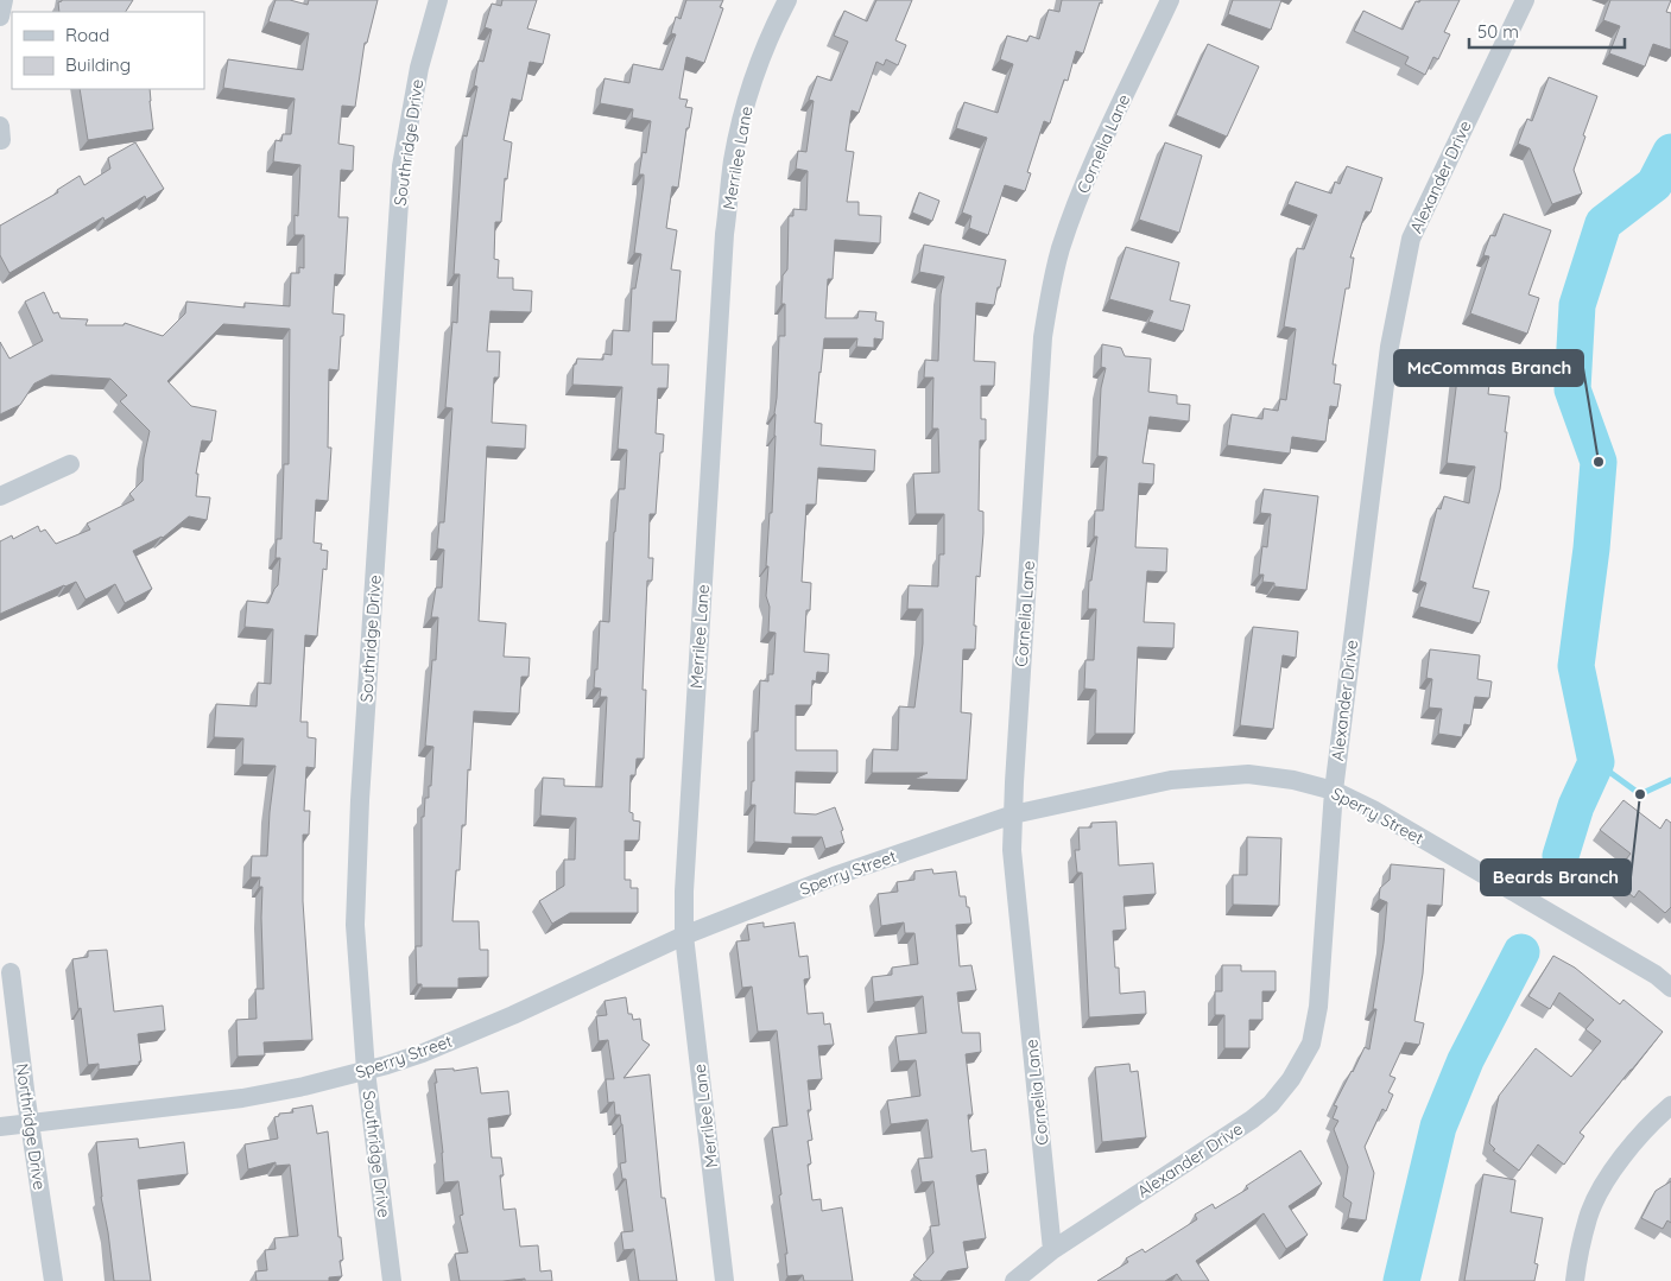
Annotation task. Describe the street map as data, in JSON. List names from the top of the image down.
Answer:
{
  "streets": {
    "street": [
      "Southridge Drive",
      "Cornelia Lane",
      "Merrilee Lane",
      "Alexander Drive",
      "Sperry Street",
      "Northridge Drive"
    ]
  },
  "crossings": [
    ["Southridge Drive", "Sperry Street"],
    ["Cornelia Lane", "Alexander Drive"],
    ["Cornelia Lane", "Sperry Street"],
    ["Merrilee Lane", "Sperry Street"],
    ["Alexander Drive", "Sperry Street"],
    ["Sperry Street", "Northridge Drive"]
  ],
  "places": ["McCommas Branch", "Beards Branch"],
  "legend": ["Road", "Building"],
  "scale_bar": "50 m"
}
